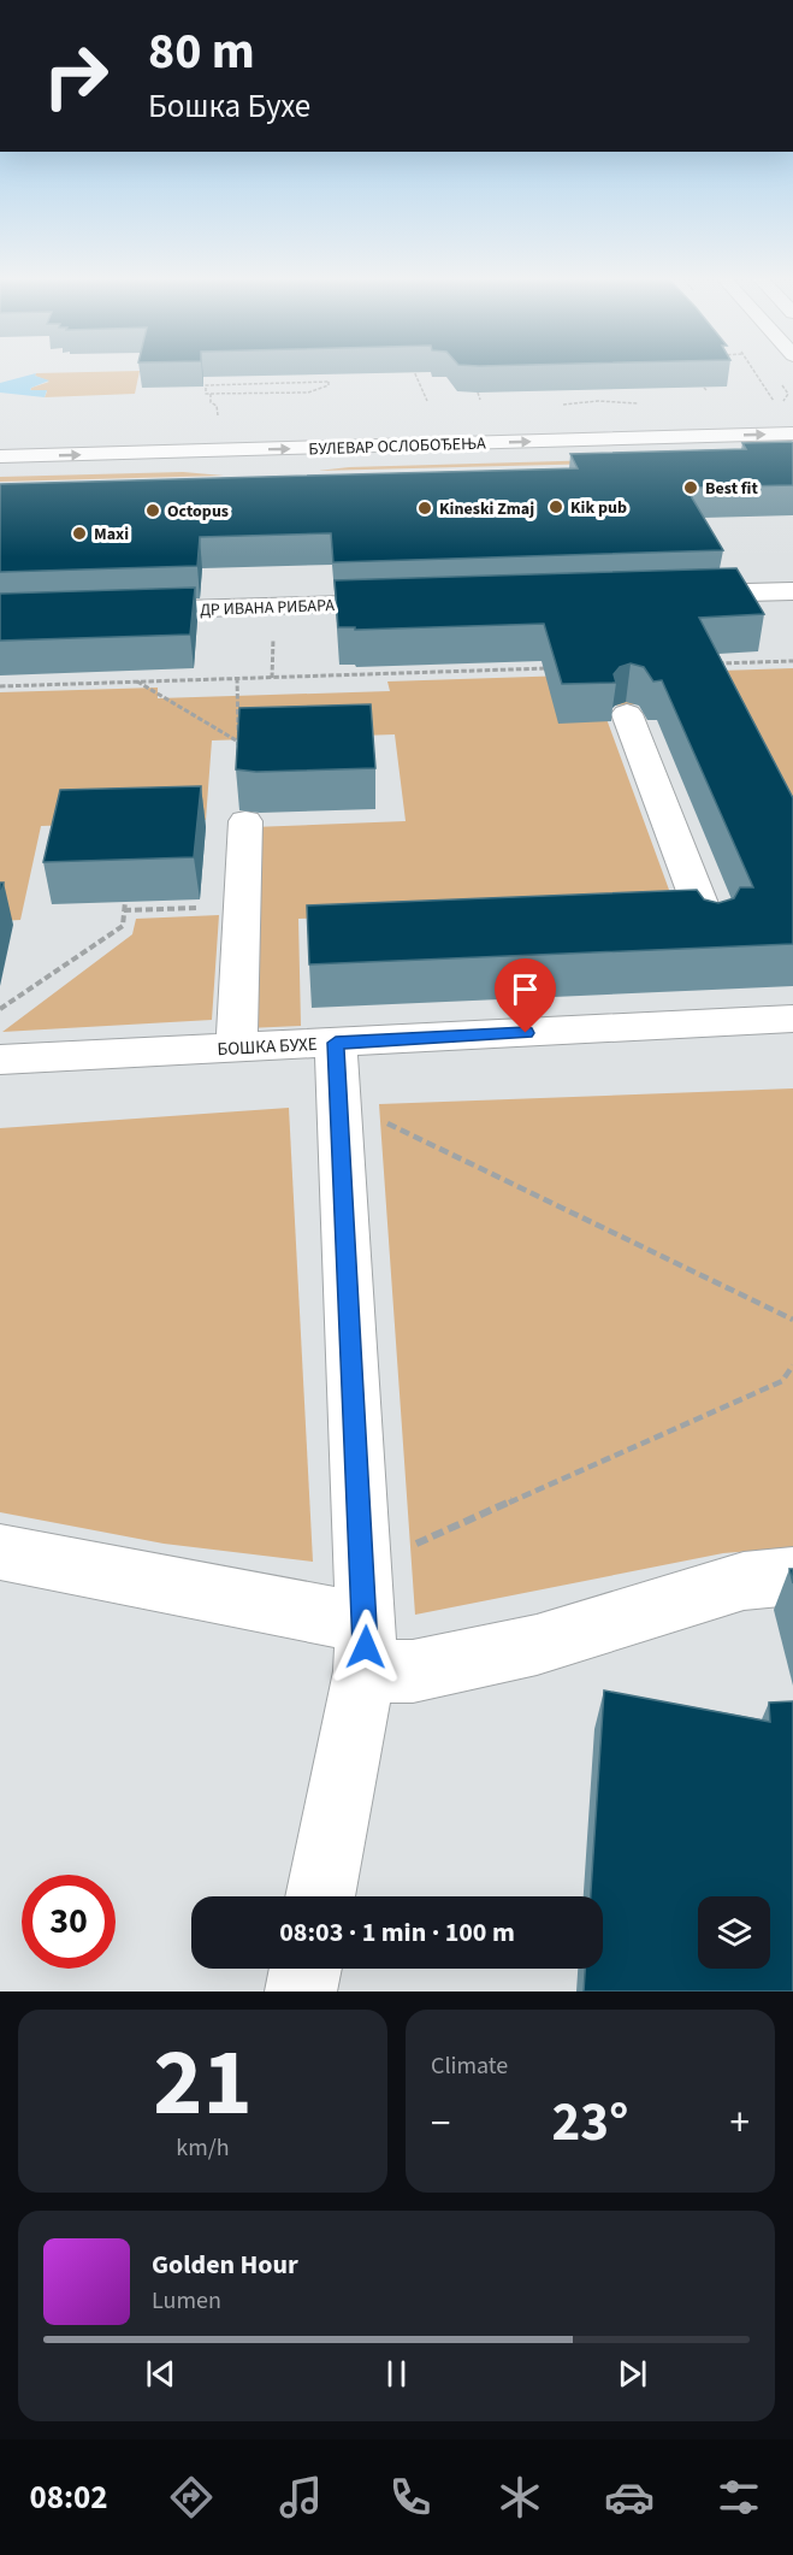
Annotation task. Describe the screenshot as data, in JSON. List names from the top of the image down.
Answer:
{
  "streets": {
    "main road": ["БУЛЕВАР ОСЛОБОЂЕЊА", "ДР ИВАНА РИБАРА", "БОШКА БУХЕ"]
  },
  "places": [
    "Best fit",
    "Kik pub",
    "Kineski Zmaj",
    "Octopus",
    "Maxi"
  ],
  "page": {
    "turn": ["80 m", "Бошка Бухе"],
    "limit": "30",
    "trip": "08:03 · 1 min · 100 m",
    "tile": [
      ["21", "km/h"],
      "Climate"
    ],
    "heat": ["−", "23°", "+"],
    "song": ["Golden Hour", "Lumen"],
    "tabs": "08:02"
  }
}
